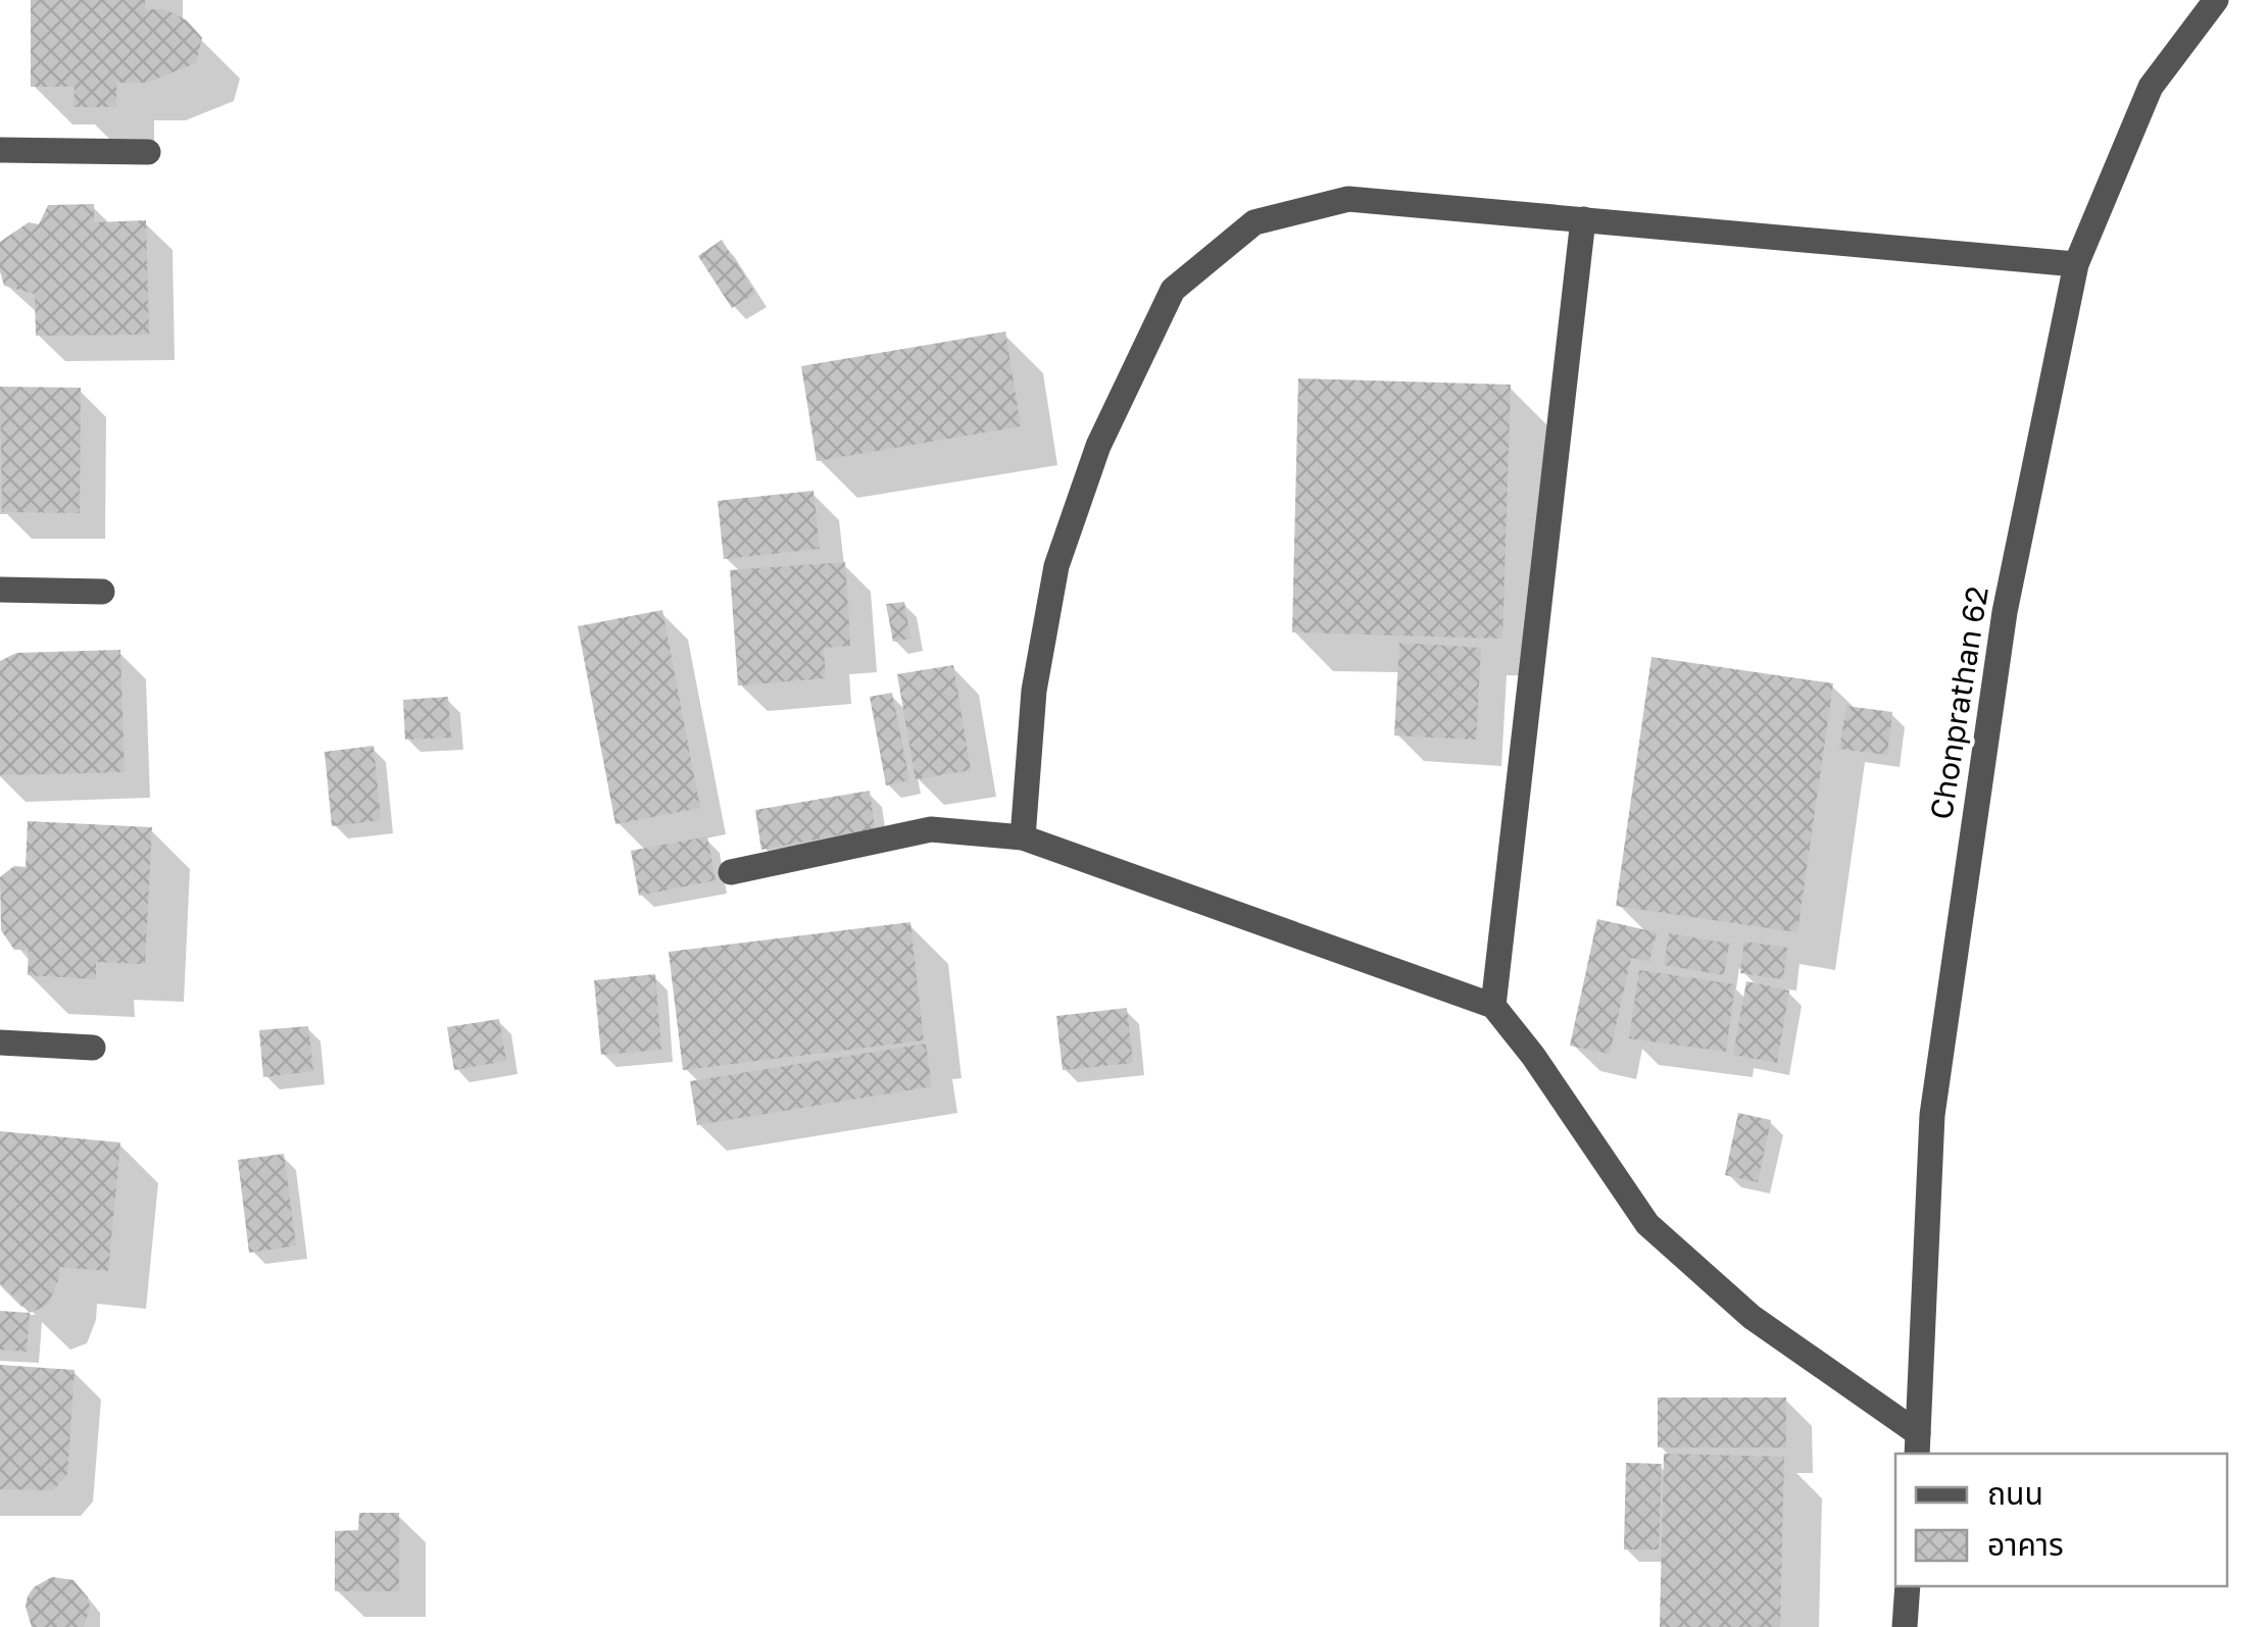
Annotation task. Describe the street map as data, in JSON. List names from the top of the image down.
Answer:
{
  "streets": {
    "street": ["Chonprathan 62"]
  },
  "legend": ["ถนน", "อาคาร"]
}
